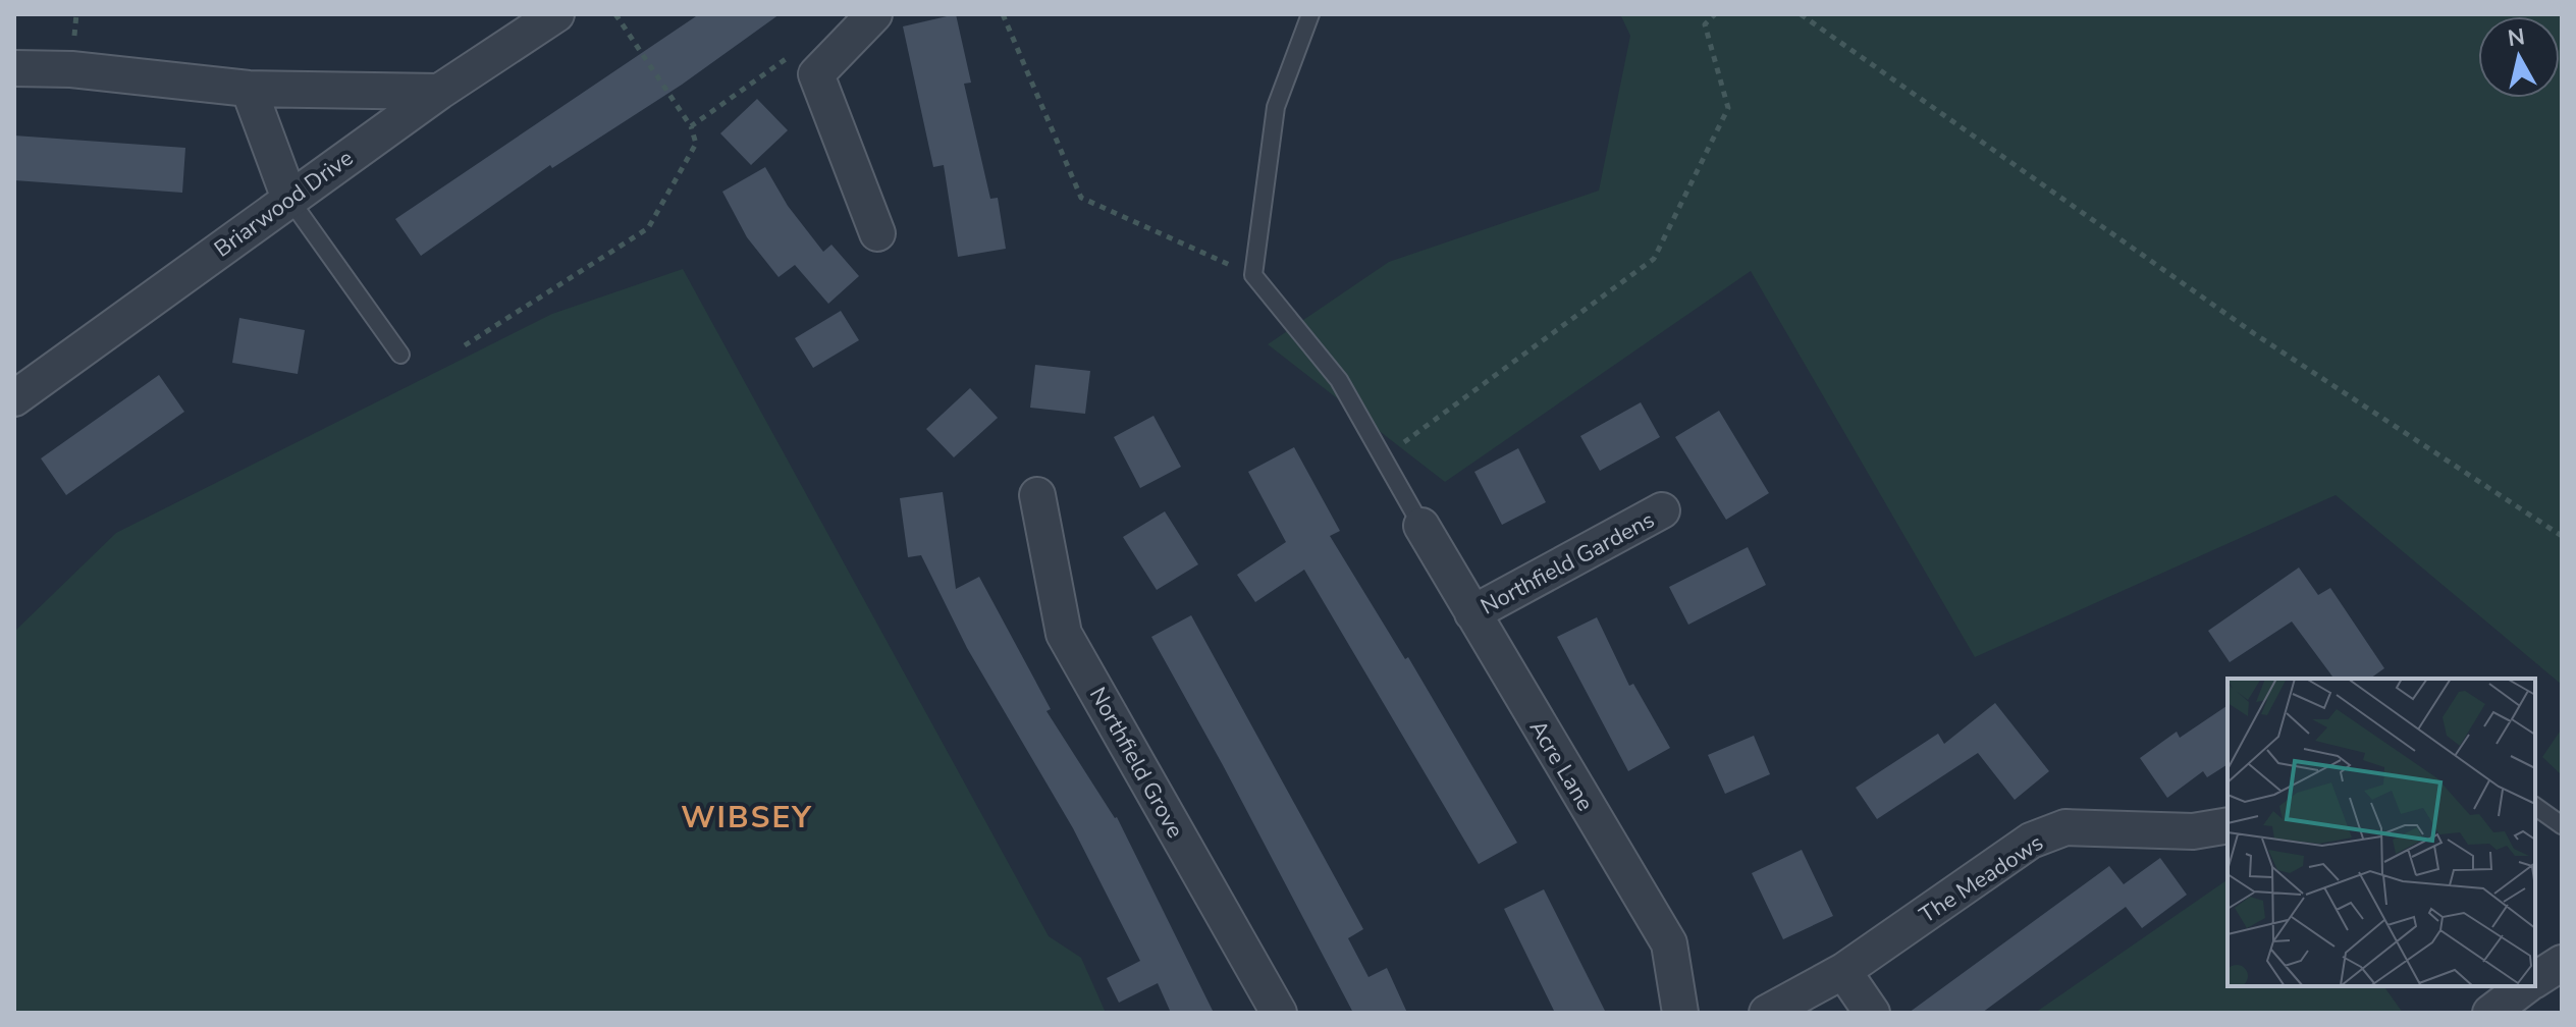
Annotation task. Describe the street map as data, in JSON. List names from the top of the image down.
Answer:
{
  "streets": {
    "street": [
      "Briarwood Drive",
      "Northfield Gardens",
      "Northfield Grove",
      "Acre Lane",
      "The Meadows"
    ]
  },
  "crossings": [
    ["Northfield Gardens", "Acre Lane"]
  ],
  "districts": ["WIBSEY"],
  "north": "top"
}
